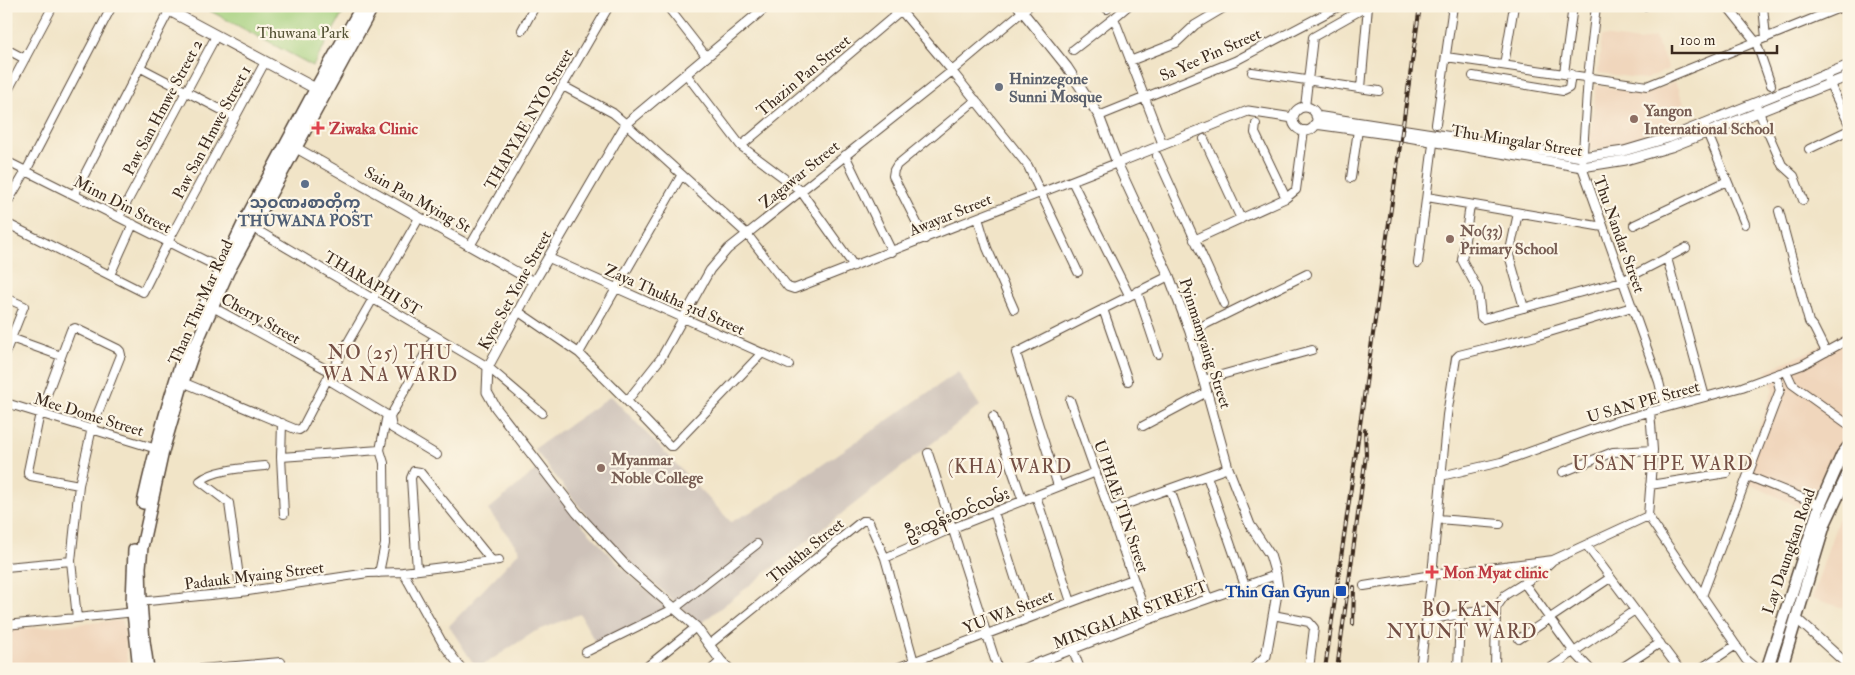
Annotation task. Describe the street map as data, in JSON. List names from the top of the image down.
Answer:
{
  "streets": {
    "main road": ["Than Thu Mar Road", "Lay Daungkan Road"],
    "street": [
      "Sa Yee Pin Street",
      "Thazin Pan Street",
      "Paw San Hmwe Street 2",
      "THAPYAE NYO Street",
      "Paw San Hmwe Street 1",
      "Thu Mingalar Street",
      "Zagawar Street",
      "Sain Pan Mying St",
      "Minn Din Street",
      "Awayar Street",
      "Thu Nandar Street",
      "THARAPHI ST",
      "Kyoe Set Yone Street",
      "Zaya Thukha 3rd Street",
      "Cherry Street",
      "Pyinmamyaing Street",
      "U SAN PE Street",
      "Mee Dome Street",
      "U PHAE TIN Street",
      "ဦးထွန်းတင်လမ်း",
      "Thukha Street",
      "Padauk Myaing Street",
      "YU WA Street",
      "MINGALAR STREET"
    ]
  },
  "crossings": [
    ["Sa Yee Pin Street", "Pyinmamyaing Street"],
    ["Paw San Hmwe Street 2", "Minn Din Street"],
    ["THAPYAE NYO Street", "Sain Pan Mying St"],
    ["Paw San Hmwe Street 1", "Minn Din Street"],
    ["Thu Mingalar Street", "Thu Nandar Street"],
    ["Zagawar Street", "Awayar Street"],
    ["Zagawar Street", "Zaya Thukha 3rd Street"],
    ["Zagawar Street", "Pyinmamyaing Street"],
    ["Sain Pan Mying St", "Kyoe Set Yone Street"],
    ["Sain Pan Mying St", "Than Thu Mar Road"],
    ["Minn Din Street", "Than Thu Mar Road"],
    ["Awayar Street", "Pyinmamyaing Street"],
    ["Thu Nandar Street", "U SAN PE Street"],
    ["THARAPHI ST", "Kyoe Set Yone Street"],
    ["THARAPHI ST", "Than Thu Mar Road"],
    ["Kyoe Set Yone Street", "Zaya Thukha 3rd Street"],
    ["Kyoe Set Yone Street", "Thukha Street"],
    ["Than Thu Mar Road", "Cherry Street"],
    ["Than Thu Mar Road", "Mee Dome Street"],
    ["Than Thu Mar Road", "Padauk Myaing Street"],
    ["Pyinmamyaing Street", "MINGALAR STREET"],
    ["U PHAE TIN Street", "ဦးထွန်းတင်လမ်း"],
    ["U PHAE TIN Street", "YU WA Street"],
    ["U PHAE TIN Street", "MINGALAR STREET"],
    ["ဦးထွန်းတင်လမ်း", "Thukha Street"],
    ["Thukha Street", "YU WA Street"]
  ],
  "districts": [
    "NO (25) THU WA NA WARD",
    "U SAN HPE WARD",
    "(KHA) WARD",
    "BO KAN NYUNT WARD"
  ],
  "parks": ["Thuwana Park"],
  "places": {
    "other": [
      "Hninzegone Sunni Mosque",
      "Yangon International School",
      "သုဝဏၧစာတိုက္ THUWANA POST",
      "No(33) Primary School",
      "Myanmar Noble College"
    ],
    "health": ["Ziwaka Clinic", "Mon Myat clinic"],
    "transit": ["Thin Gan Gyun"]
  },
  "scale_bar": "100 m"
}
